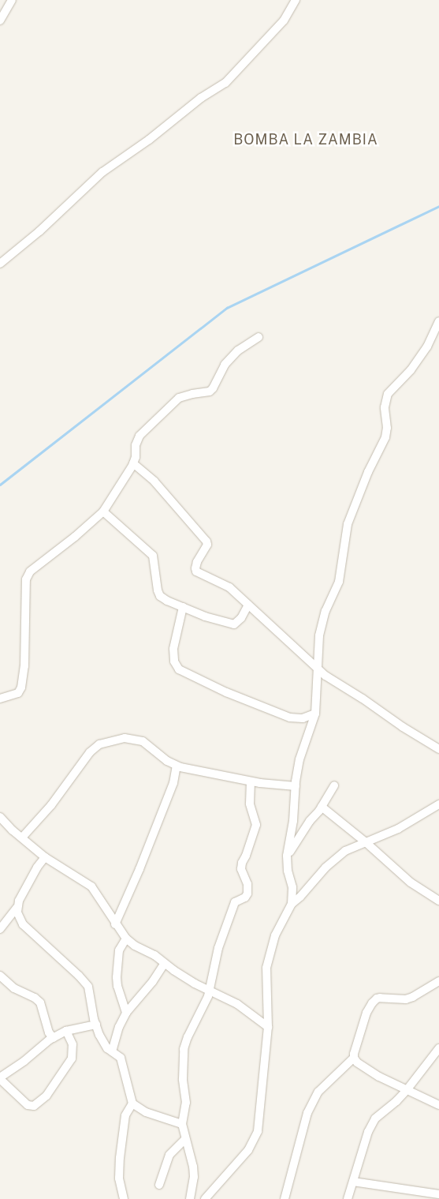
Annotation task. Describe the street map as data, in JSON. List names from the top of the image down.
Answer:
{
  "districts": ["BOMBA LA ZAMBIA"]
}
